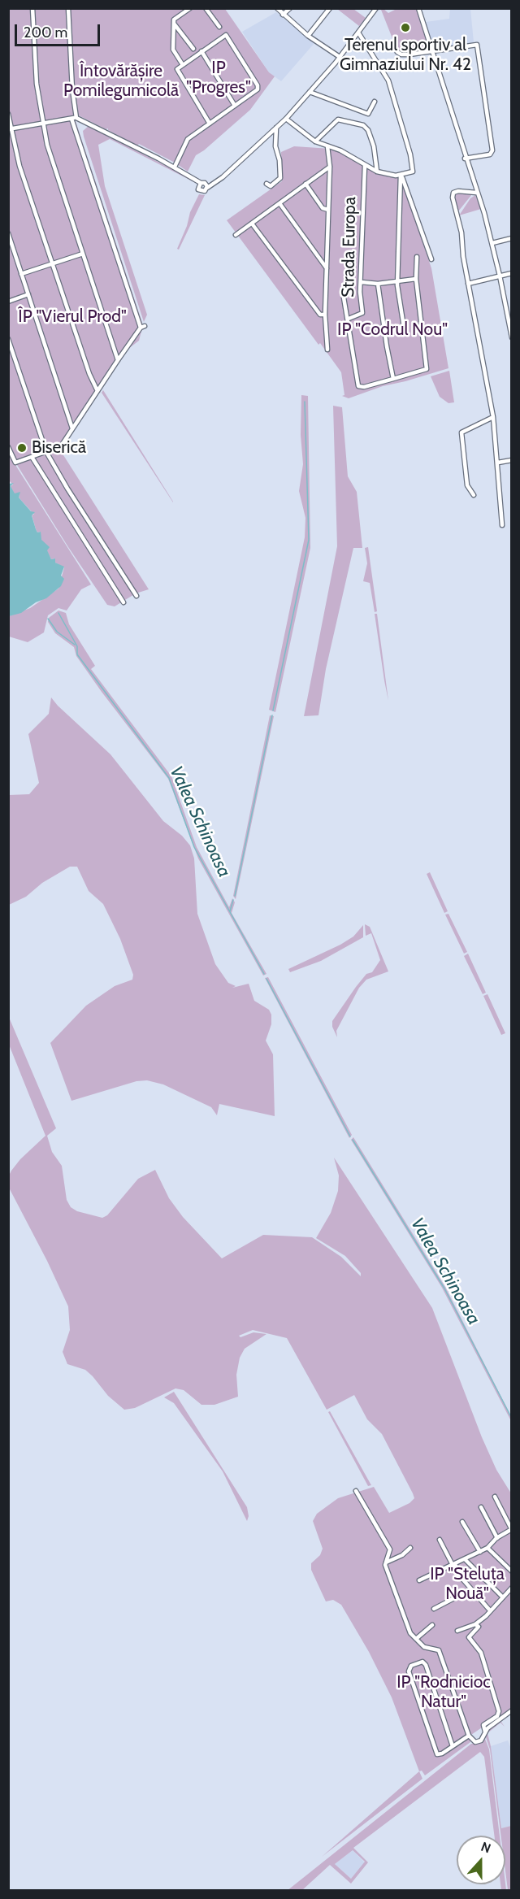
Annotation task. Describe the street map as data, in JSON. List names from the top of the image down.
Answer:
{
  "streets": {
    "street": ["Strada Europa"]
  },
  "water": ["Valea Schinoasa"],
  "parks": [
    "IP \"Progres\"",
    "Întovărășire Pomilegumicolă",
    "ÎP \"Vierul Prod\"",
    "IP \"Codrul Nou\"",
    "IP \"Steluța Nouă\"",
    "IP \"Rodnicioc Natur\""
  ],
  "places": ["Terenul sportiv al Gimnaziului Nr. 42", "Biserică"],
  "scale_bar": "200 m",
  "north": "top"
}
